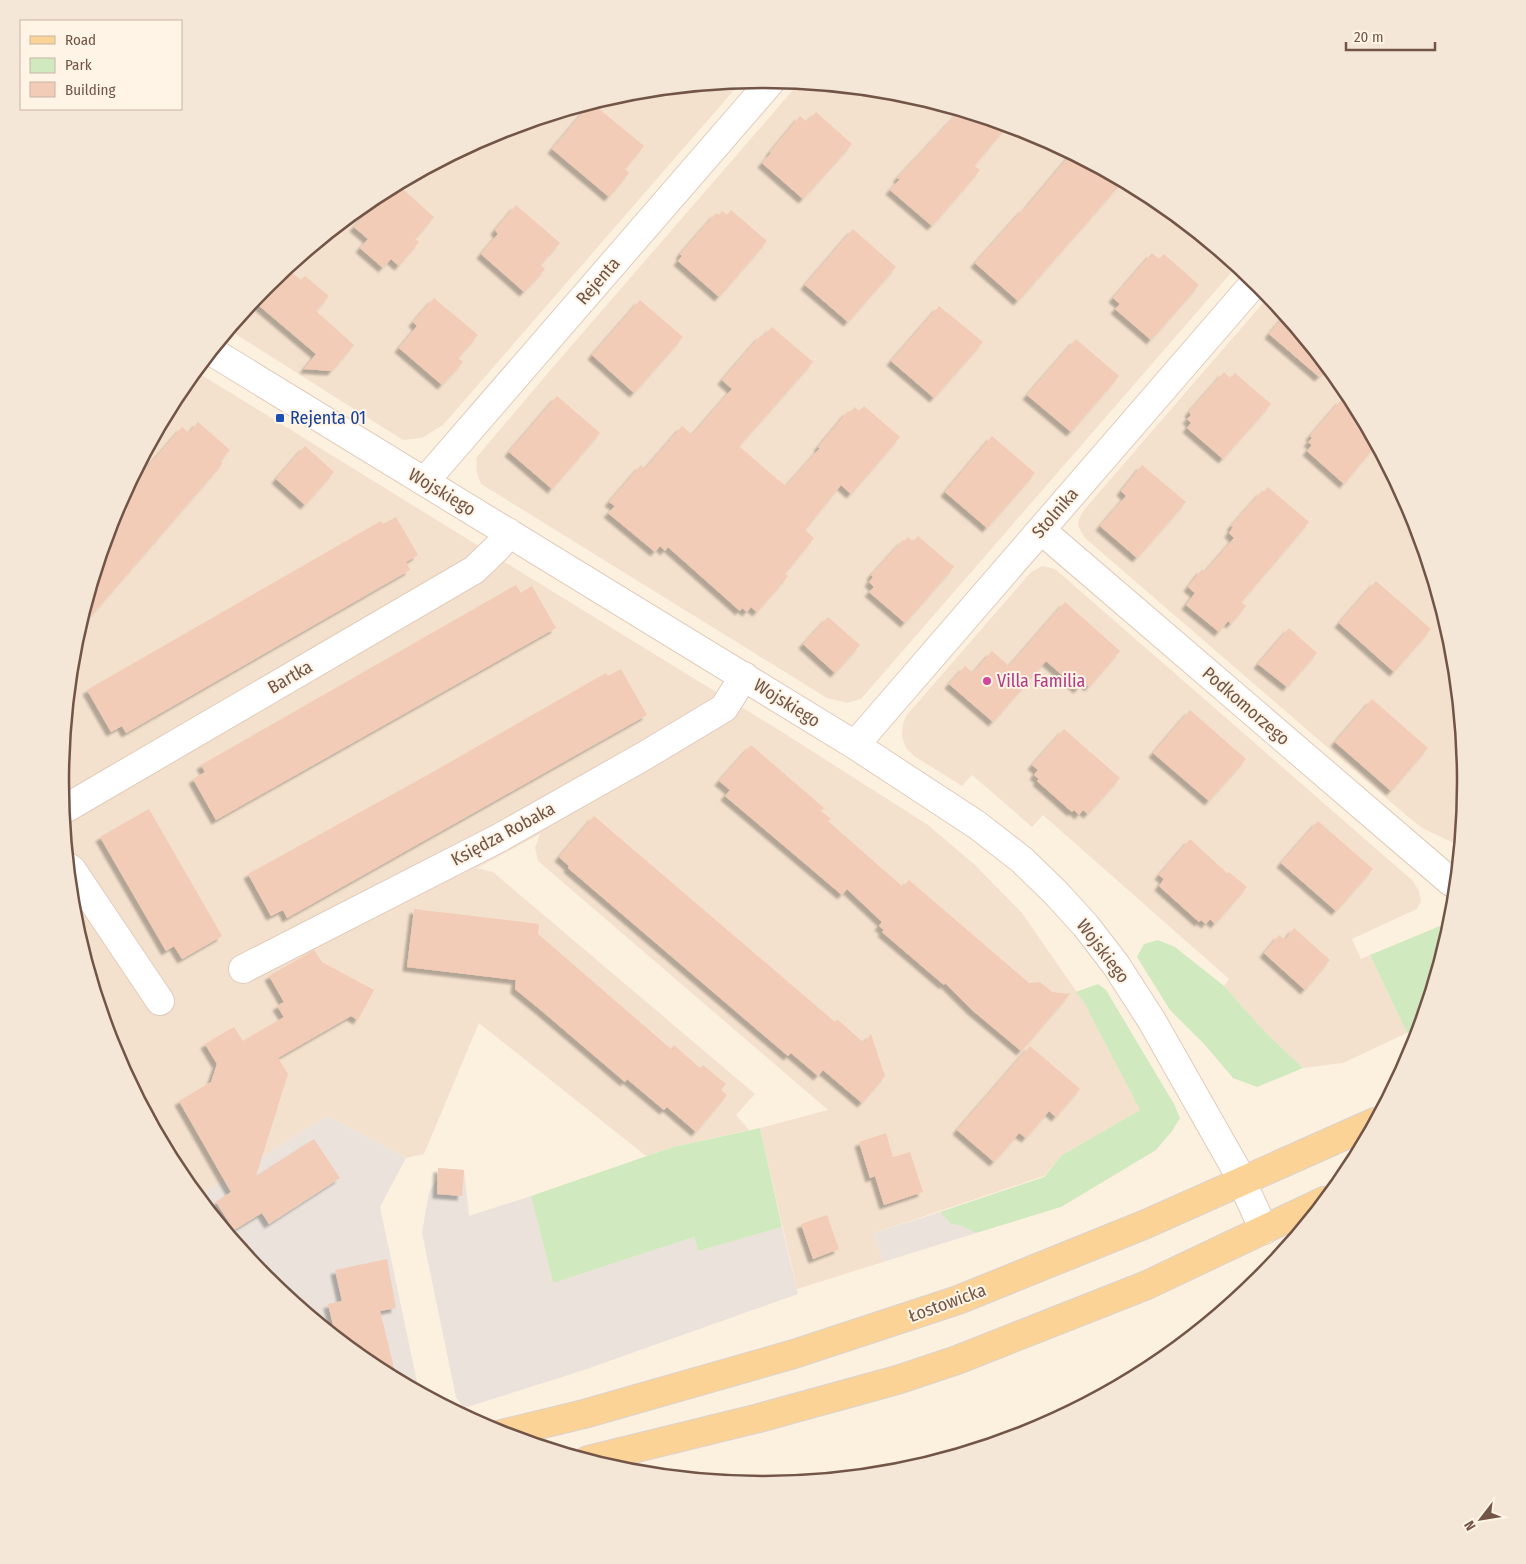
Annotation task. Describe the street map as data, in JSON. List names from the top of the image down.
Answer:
{
  "streets": {
    "main road": ["Łostowicka"],
    "street": [
      "Rejenta",
      "Wojskiego",
      "Stolnika",
      "Bartka",
      "Podkomorzego",
      "Księdza Robaka"
    ]
  },
  "crossings": [
    ["Rejenta", "Wojskiego"],
    ["Wojskiego", "Stolnika"],
    ["Wojskiego", "Bartka"],
    ["Wojskiego", "Księdza Robaka"],
    ["Wojskiego", "Łostowicka"],
    ["Stolnika", "Podkomorzego"]
  ],
  "places": {
    "transit": ["Rejenta 01"],
    "other": ["Villa Familia"]
  },
  "legend": ["Road", "Park", "Building"],
  "scale_bar": "20 m",
  "north": "bottom left"
}
